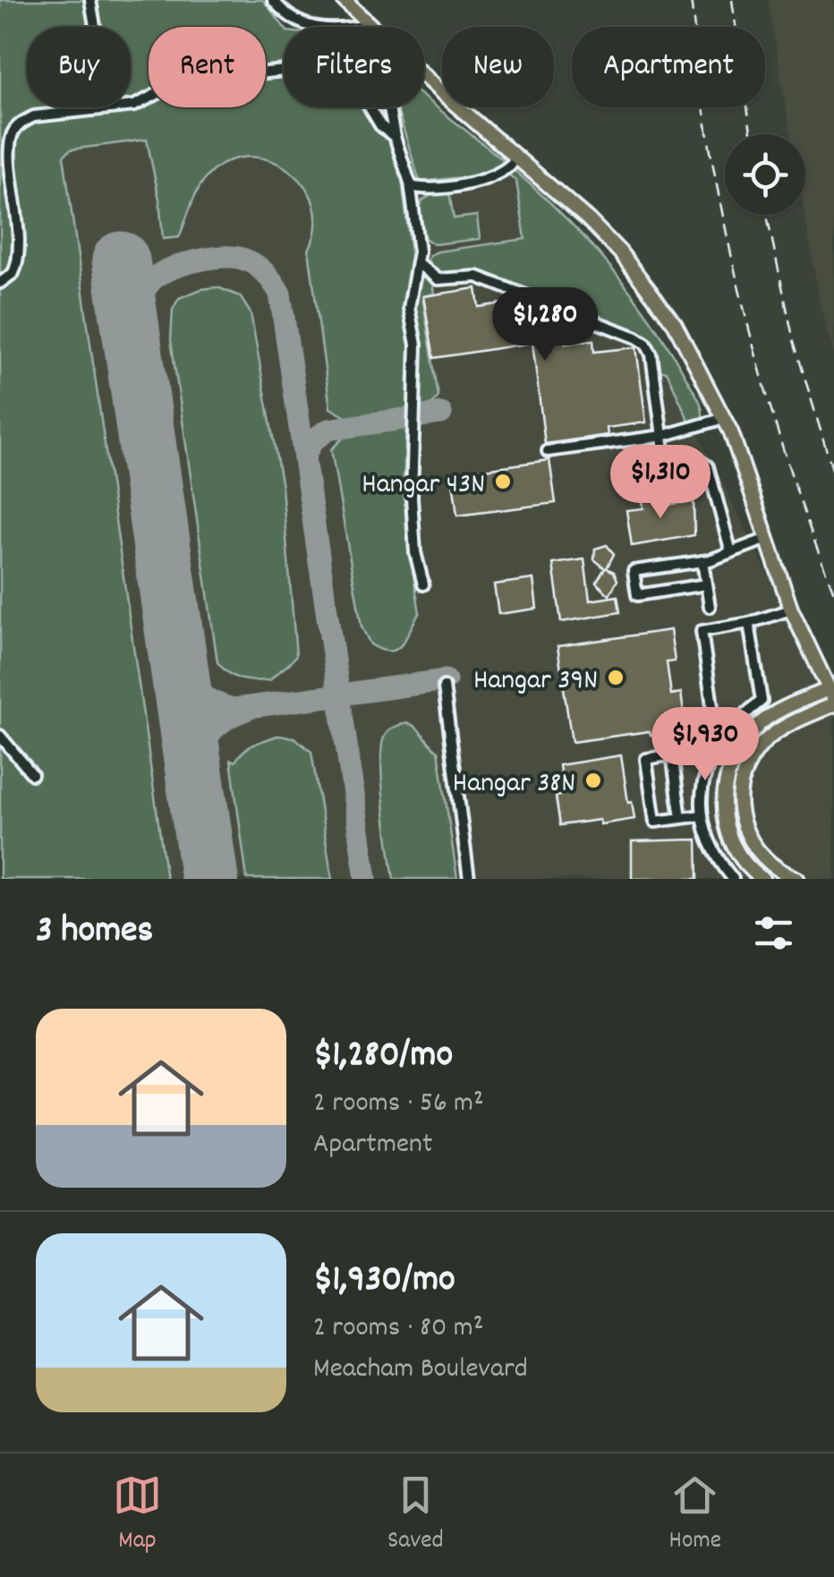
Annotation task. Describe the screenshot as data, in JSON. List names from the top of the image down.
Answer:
{
  "places": ["Hangar 43N", "Hangar 39N", "Hangar 38N"],
  "page": {
    "chip": [
      "Buy",
      "Rent",
      "Filters",
      "New",
      "Apartment"
    ],
    "price": ["$1,280", "$1,310", "$1,930"],
    "heading": "3 homes",
    "list": [
      {
        "name": "$1,280/mo",
        "note": "2 rooms · 56 m² · Apartment"
      },
      {
        "name": "$1,930/mo",
        "note": "2 rooms · 80 m² · Meacham Boulevard"
      }
    ],
    "tabs": ["Map", "Saved", "Home"]
  }
}
